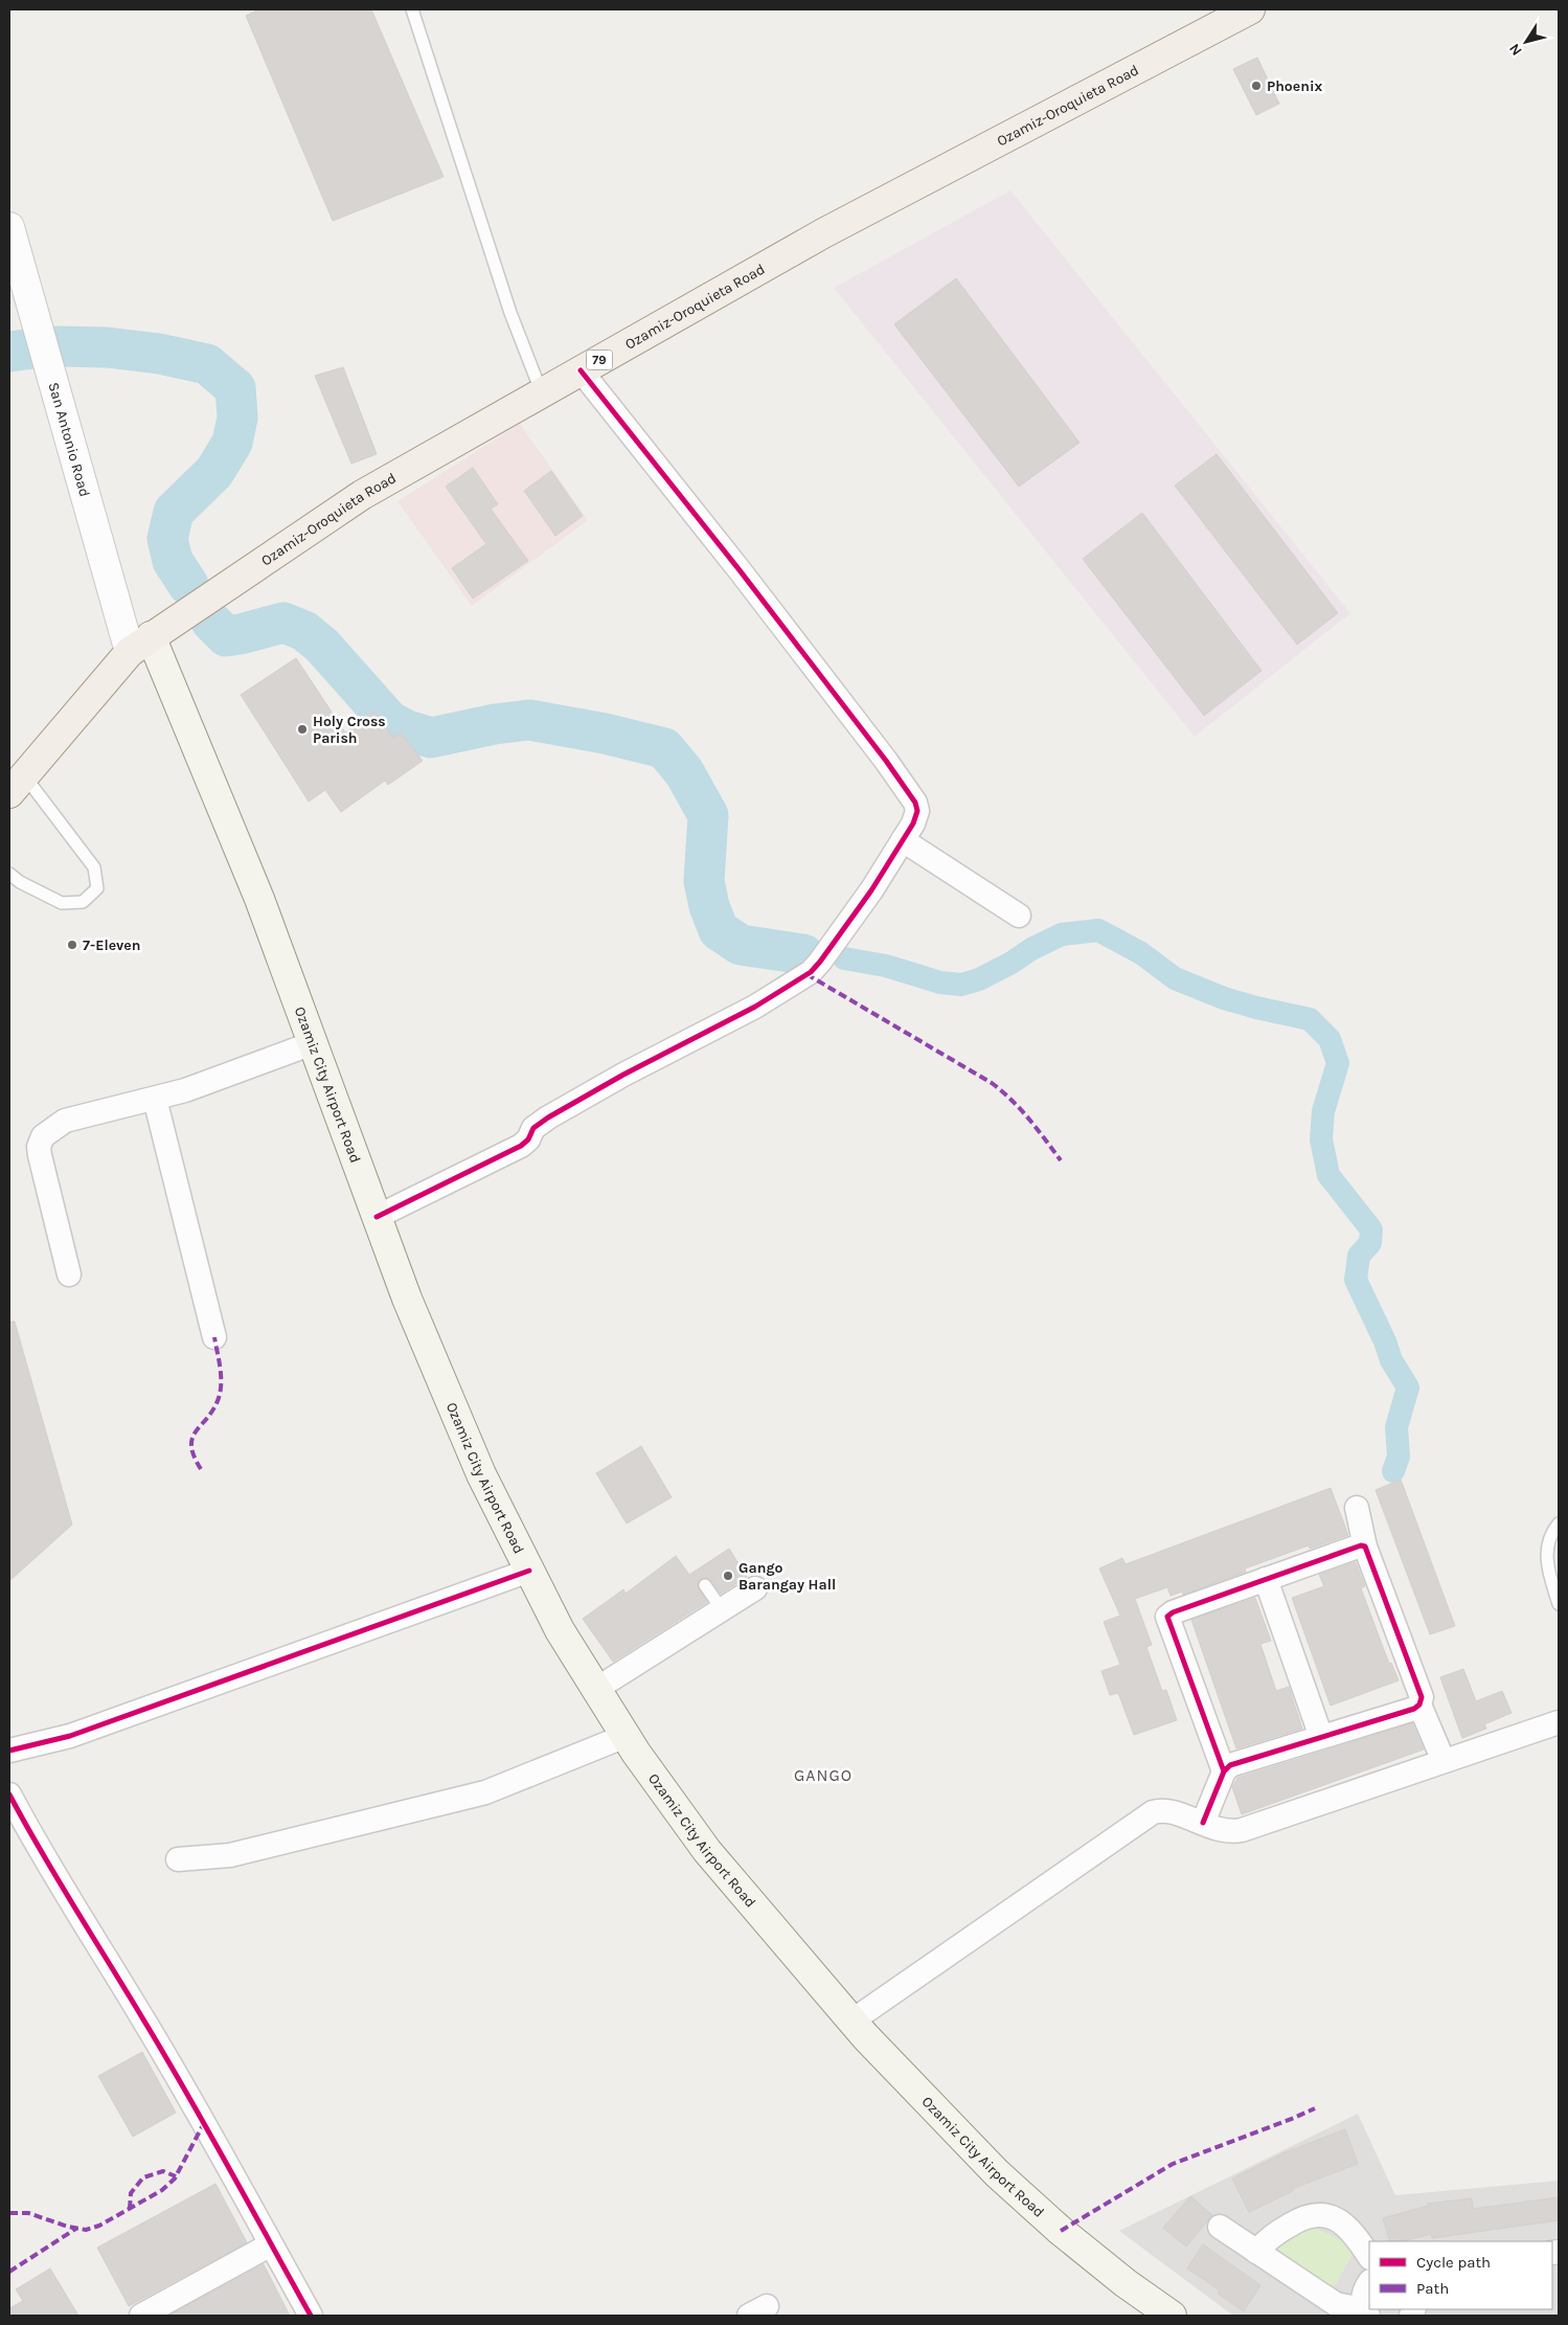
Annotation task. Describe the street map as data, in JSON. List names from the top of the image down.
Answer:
{
  "streets": {
    "main road": ["Ozamiz-Oroquieta Road", "79", "Ozamiz City Airport Road"],
    "street": ["San Antonio Road"]
  },
  "crossings": [
    ["Ozamiz-Oroquieta Road", "San Antonio Road"],
    ["Ozamiz-Oroquieta Road", "Ozamiz City Airport Road"],
    ["San Antonio Road", "Ozamiz City Airport Road"]
  ],
  "districts": ["GANGO"],
  "places": [
    "Phoenix",
    "Holy Cross Parish",
    "7-Eleven",
    "Gango Barangay Hall"
  ],
  "legend": ["Cycle path", "Path"],
  "north": "bottom left"
}
